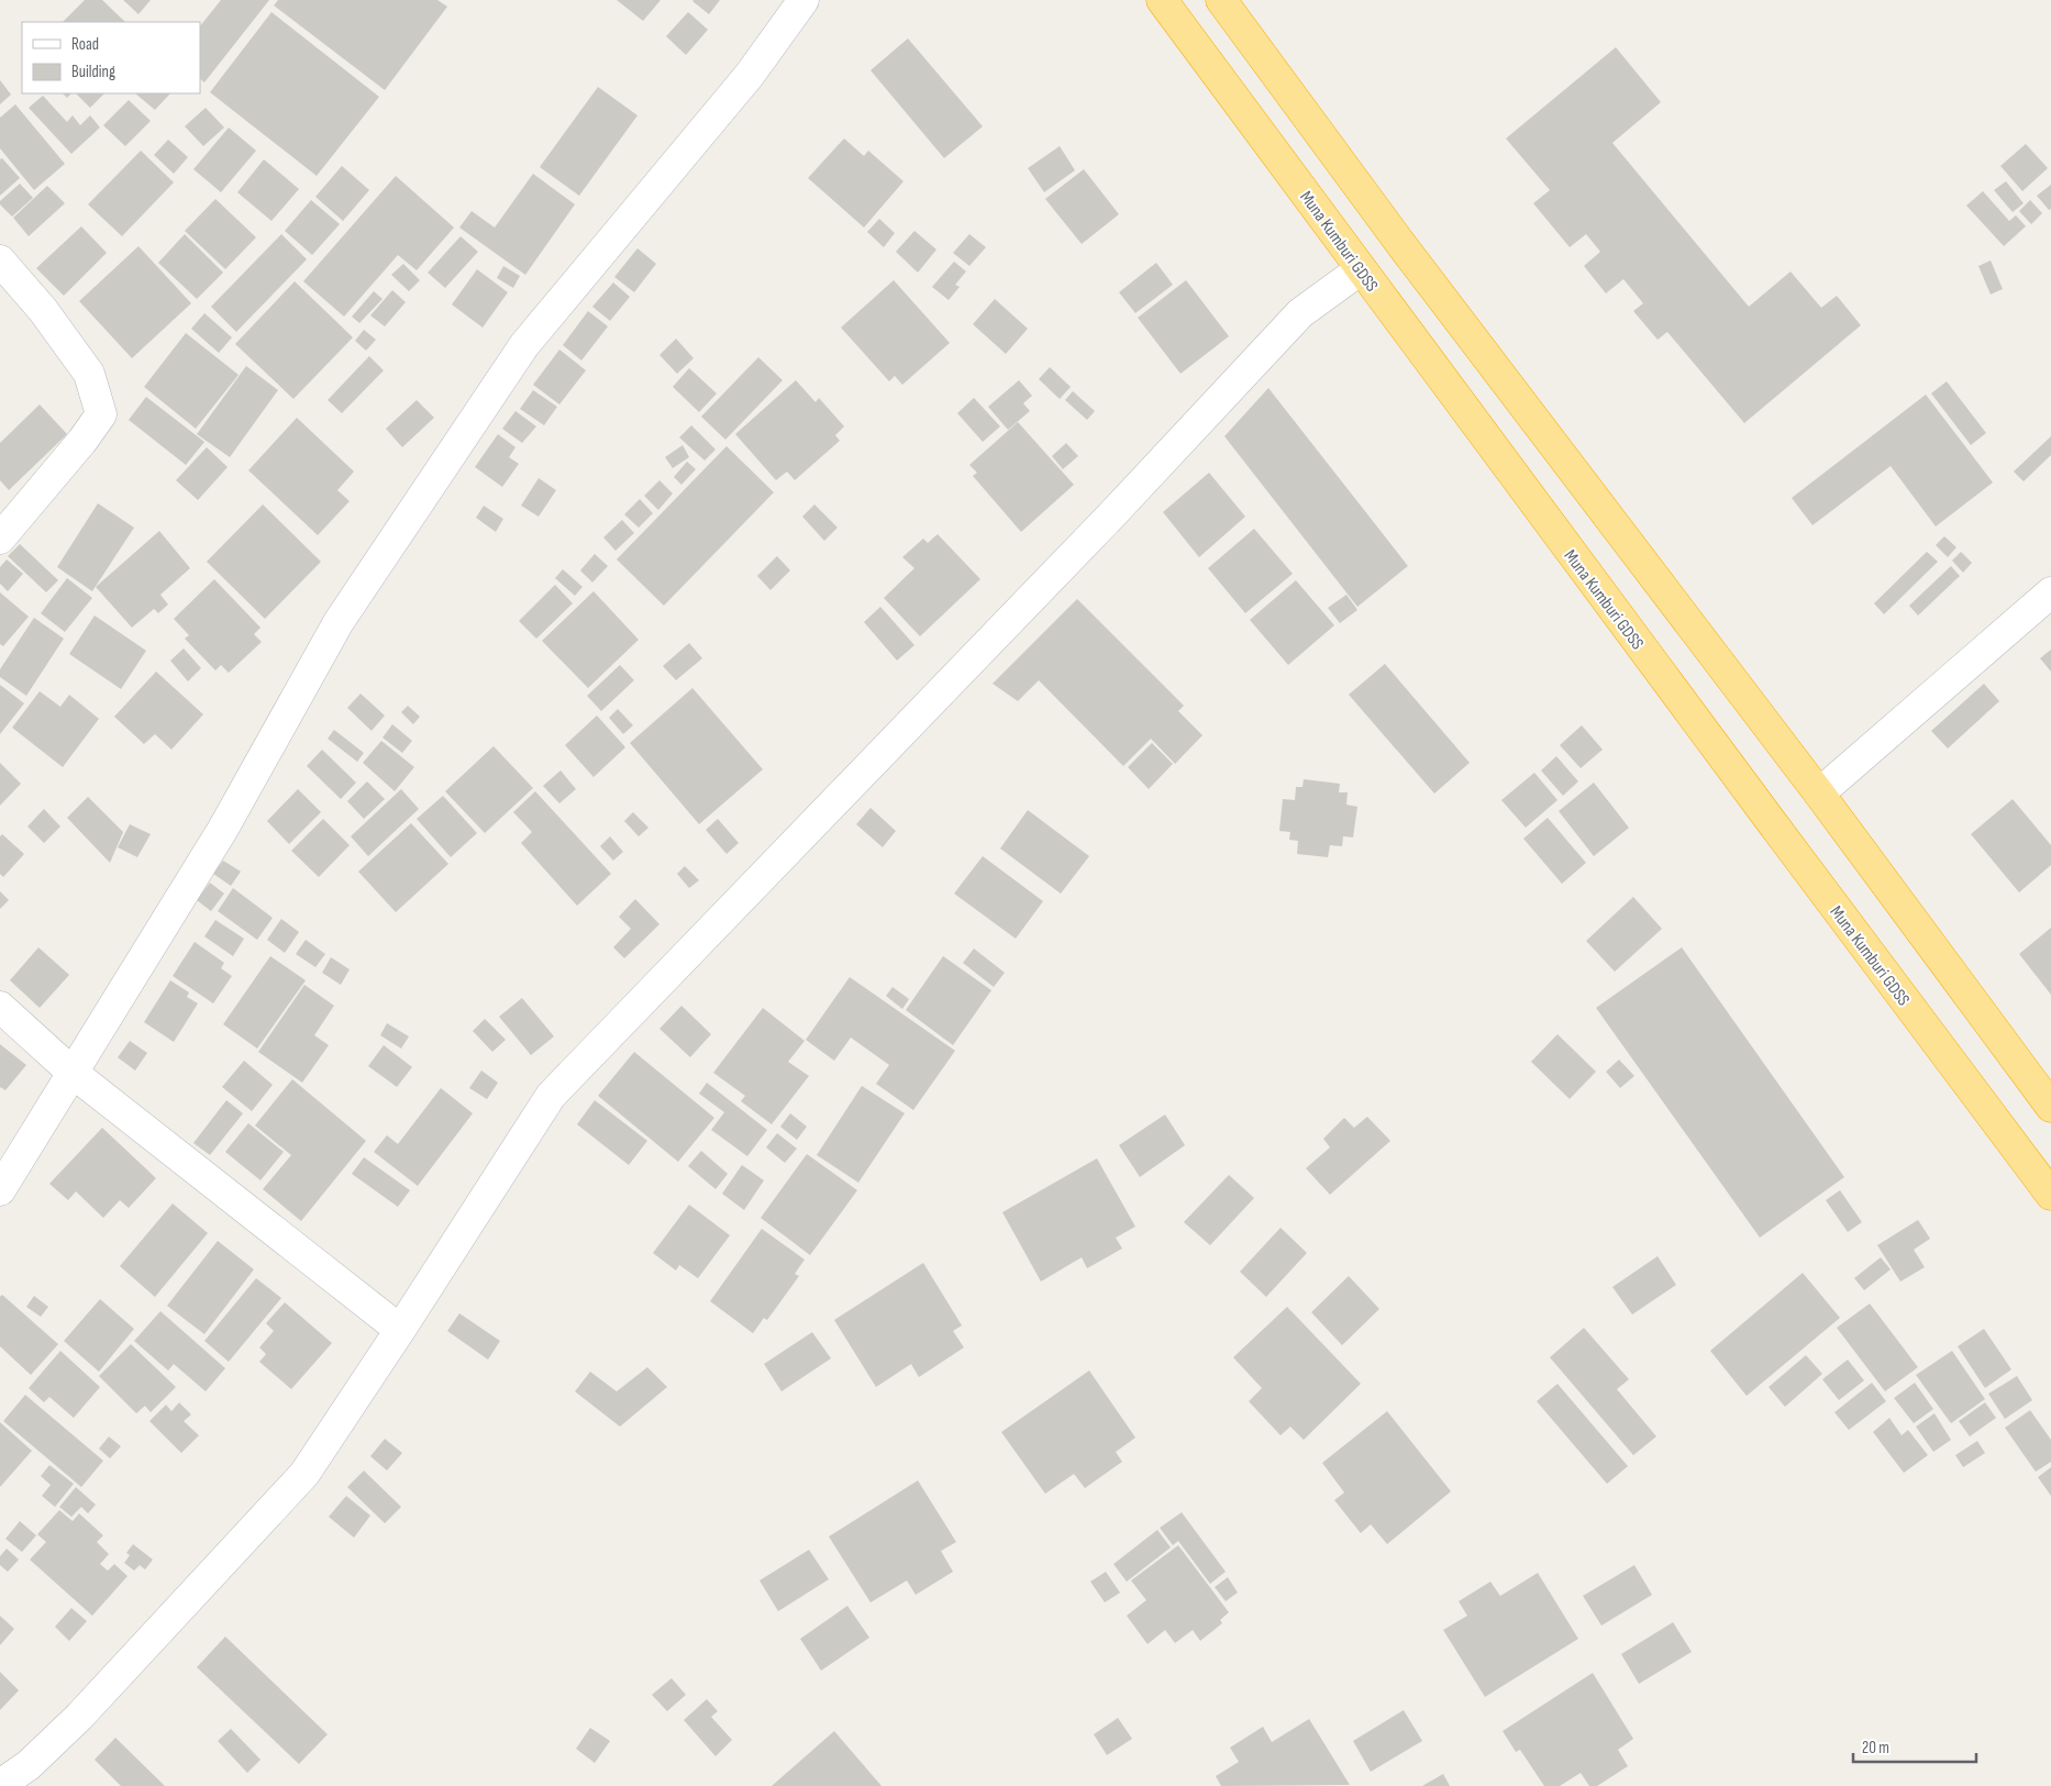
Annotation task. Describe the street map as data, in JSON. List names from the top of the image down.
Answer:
{
  "streets": {
    "highway": ["Muna Kumburi GDSS"]
  },
  "legend": ["Road", "Building"],
  "scale_bar": "20 m"
}
